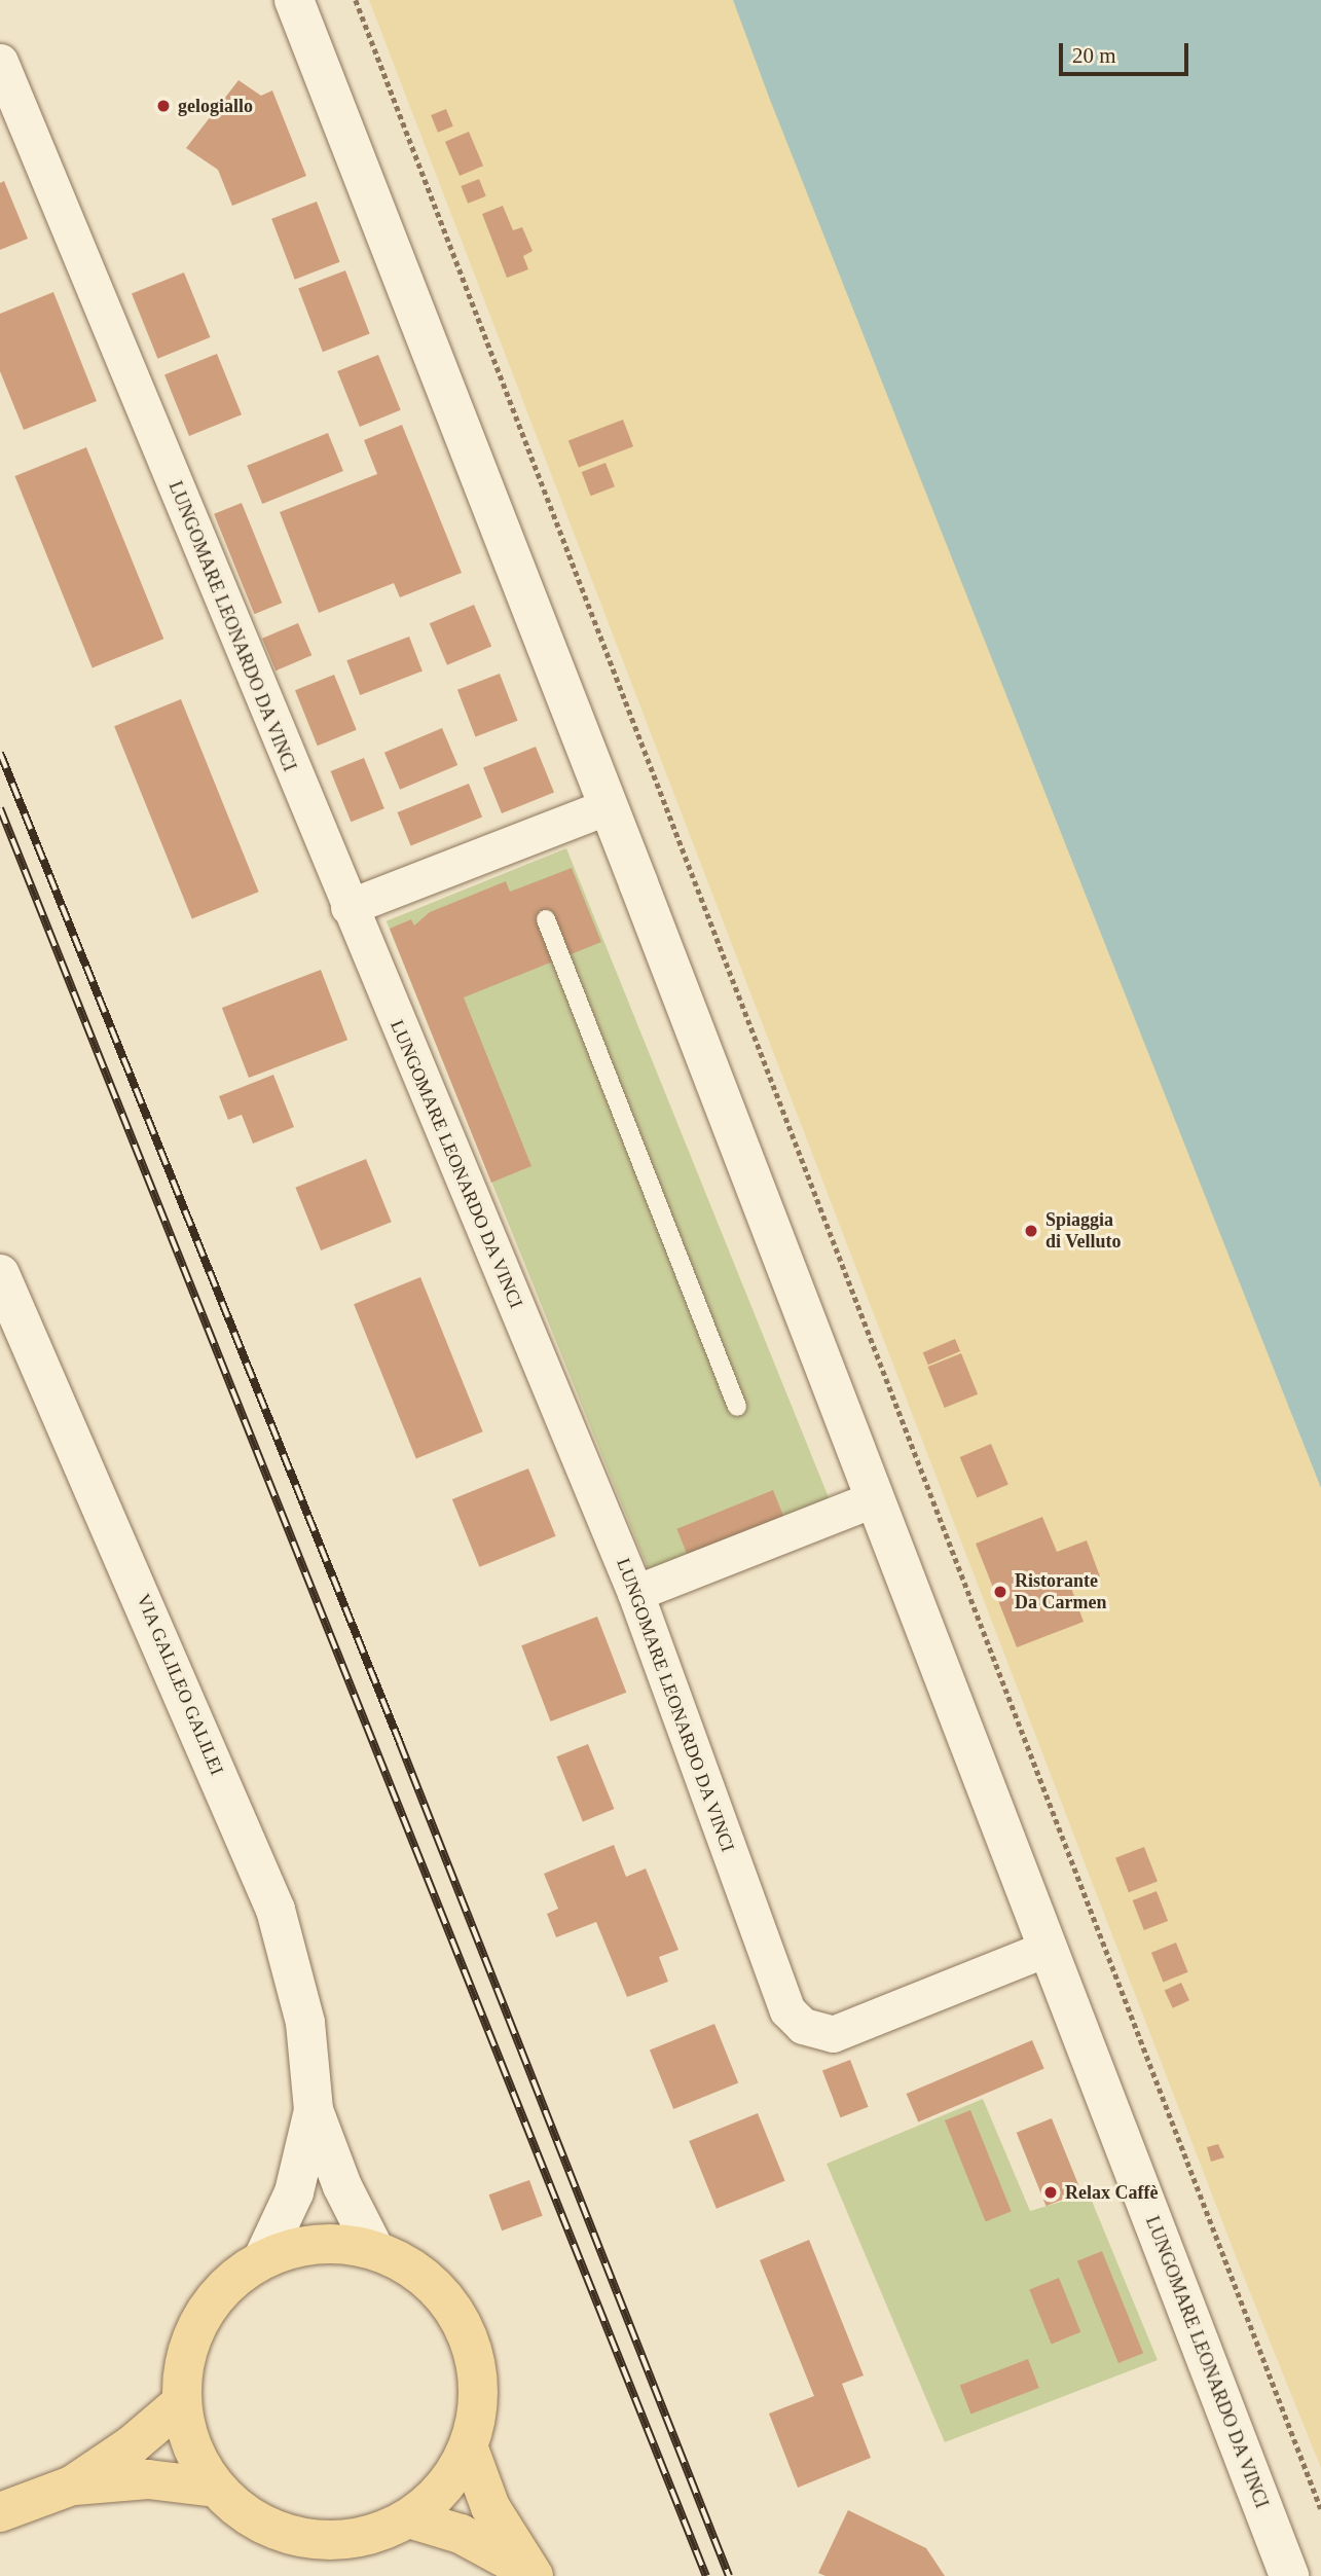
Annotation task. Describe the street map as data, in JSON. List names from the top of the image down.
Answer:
{
  "streets": {
    "street": ["LUNGOMARE LEONARDO DA VINCI", "VIA GALILEO GALILEI"]
  },
  "places": [
    "gelogiallo",
    "Spiaggia di Velluto",
    "Ristorante Da Carmen",
    "Relax Caffè"
  ],
  "scale_bar": "20 m"
}
